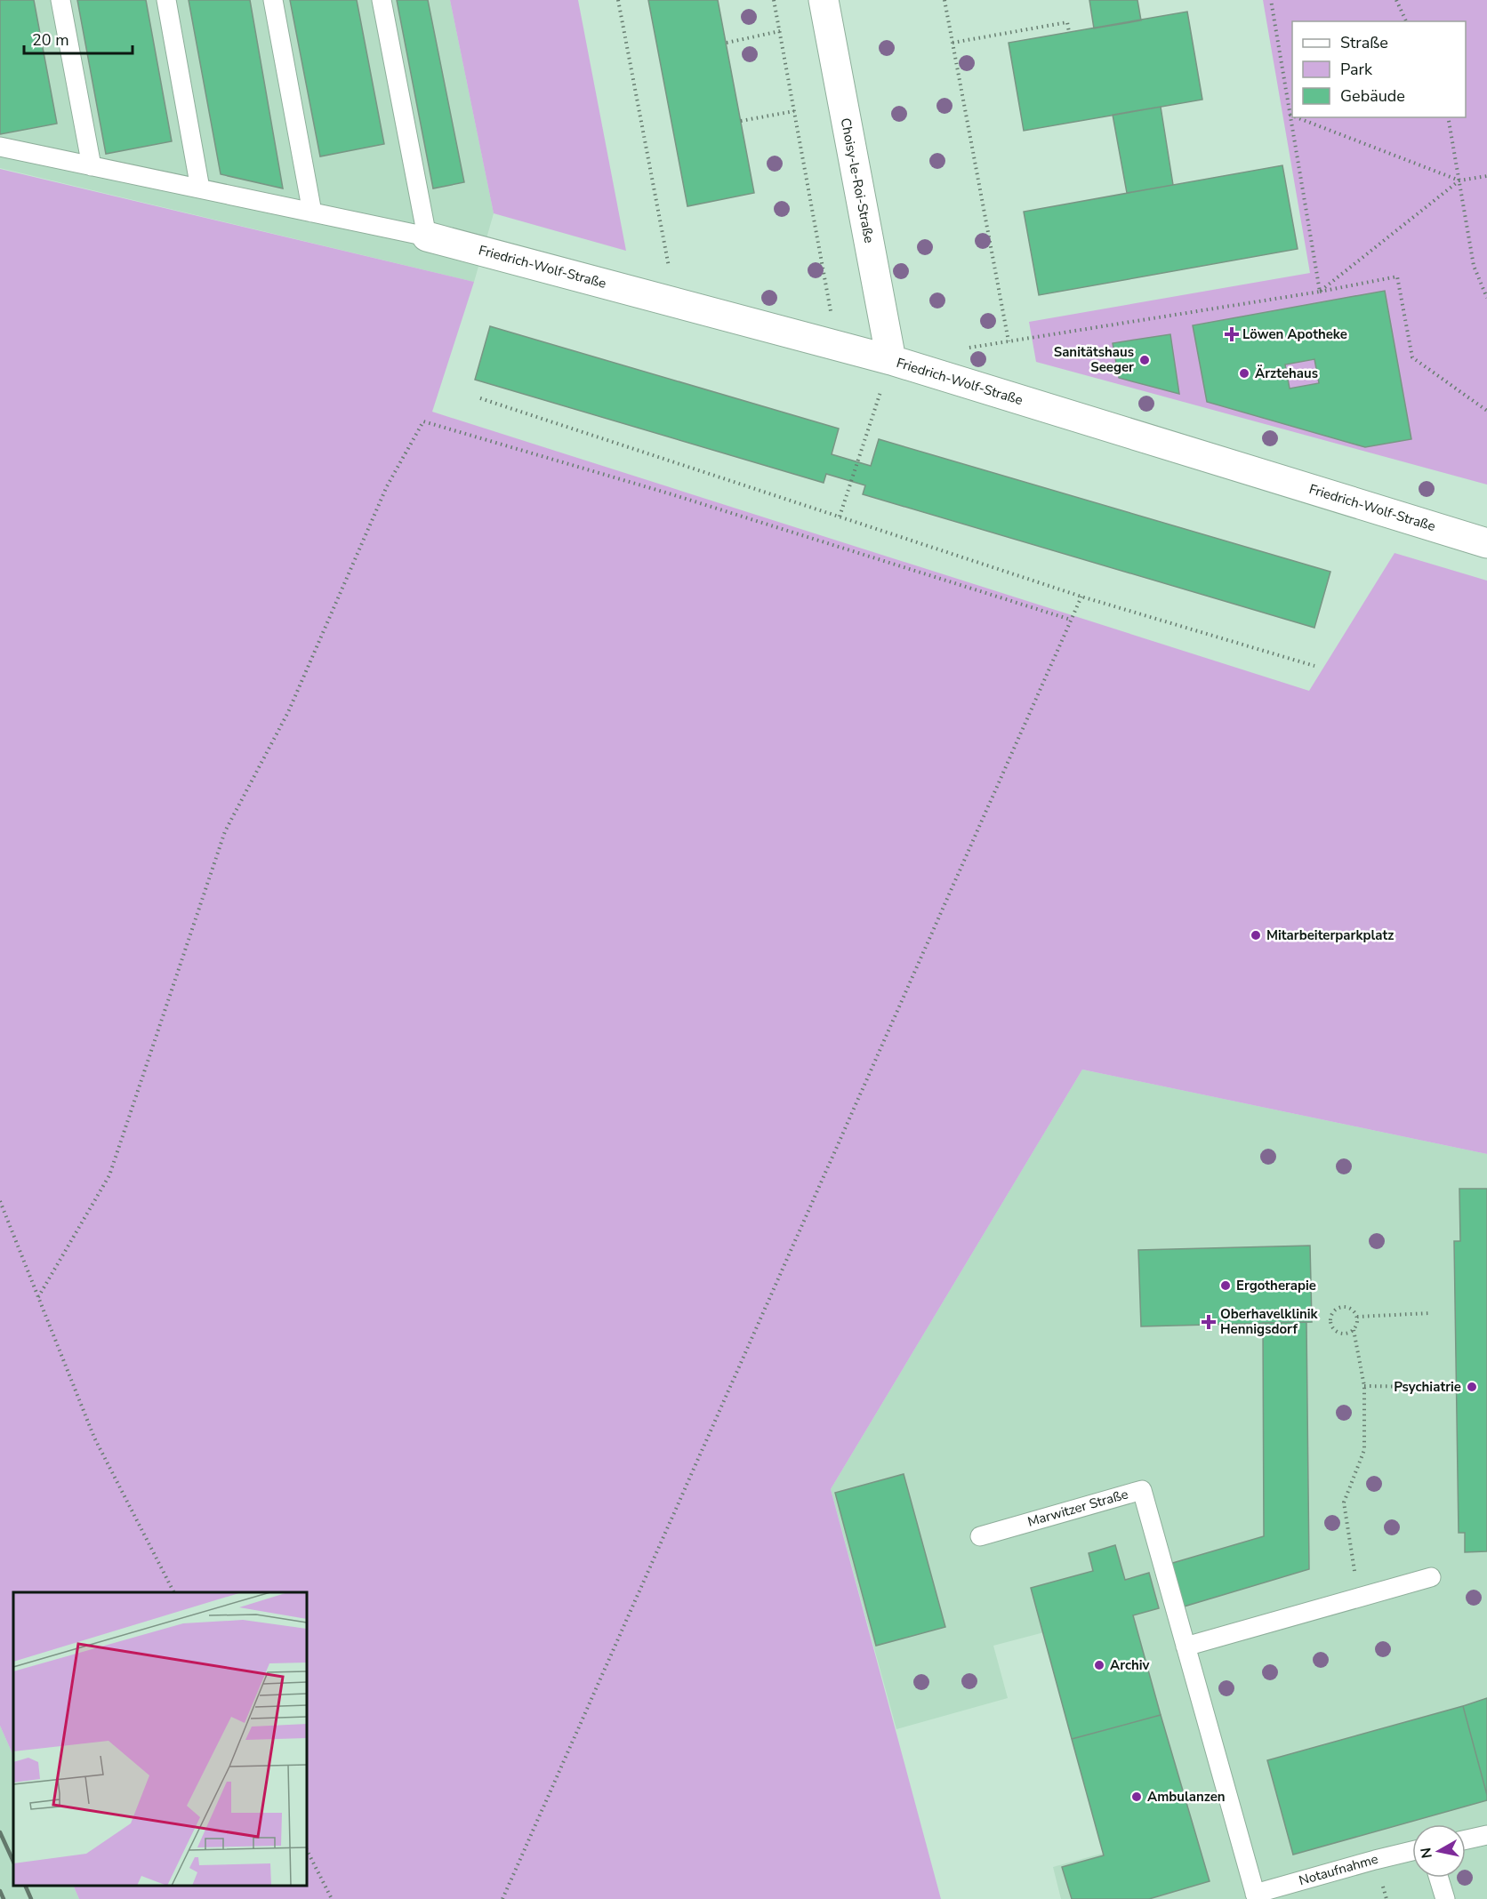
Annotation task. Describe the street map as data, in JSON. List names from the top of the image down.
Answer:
{
  "streets": {
    "street": ["Choisy-le-Roi-Straße", "Friedrich-Wolf-Straße"],
    "lane": ["Marwitzer Straße", "Notaufnahme"]
  },
  "crossings": [
    ["Choisy-le-Roi-Straße", "Friedrich-Wolf-Straße"],
    ["Marwitzer Straße", "Notaufnahme"]
  ],
  "places": {
    "health": ["Löwen Apotheke", "Oberhavelklinik Hennigsdorf"],
    "other": [
      "Sanitätshaus Seeger",
      "Ärztehaus",
      "Mitarbeiterparkplatz",
      "Ergotherapie",
      "Psychiatrie",
      "Archiv",
      "Ambulanzen"
    ]
  },
  "legend": ["Straße", "Park", "Gebäude"],
  "scale_bar": "20 m",
  "north": "left"
}
